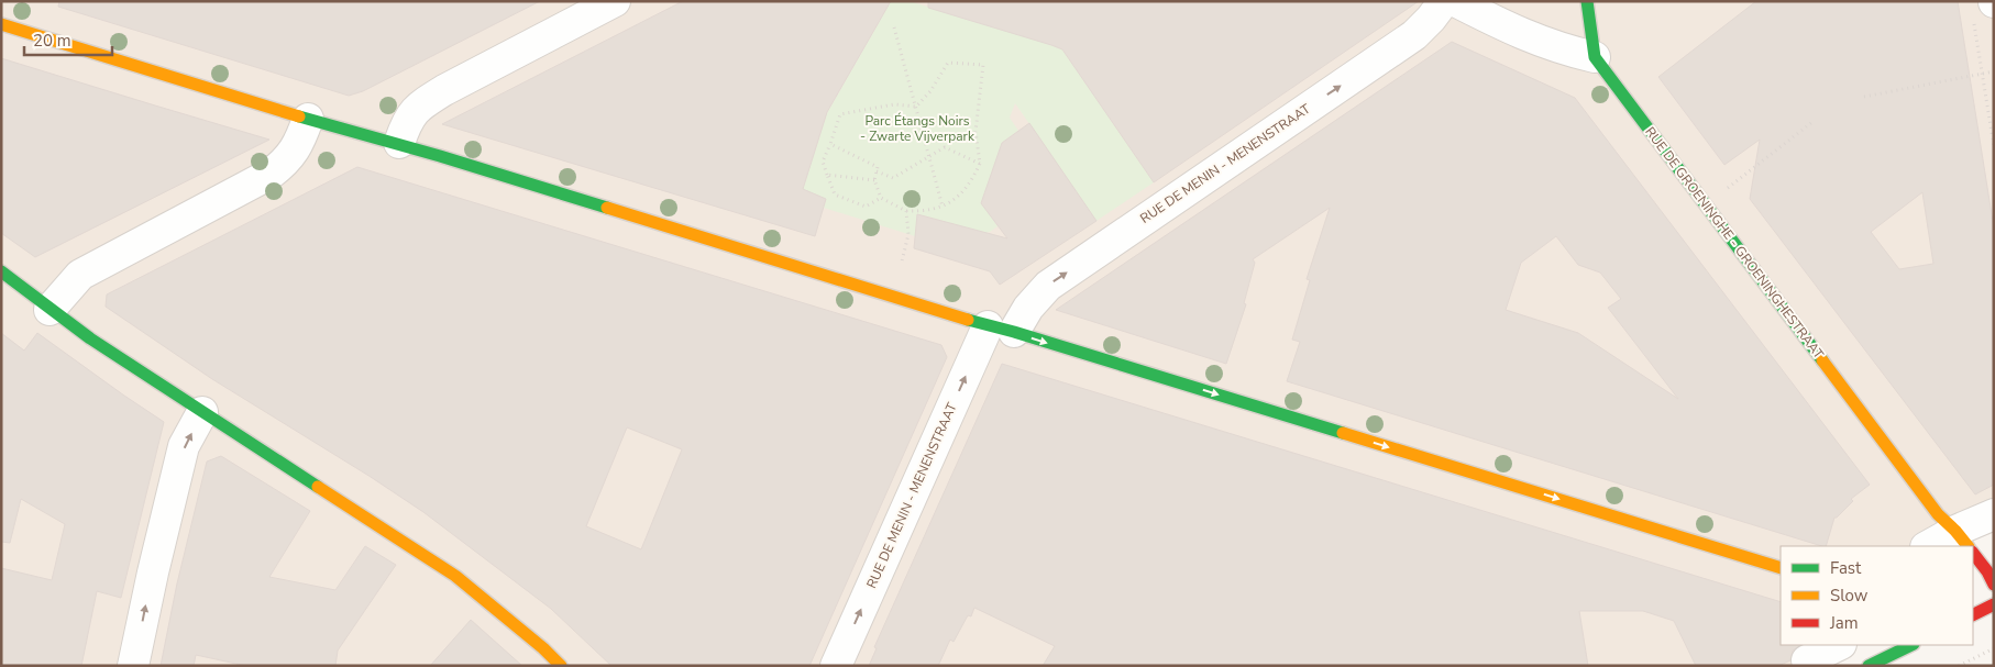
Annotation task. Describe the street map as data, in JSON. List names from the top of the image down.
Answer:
{
  "streets": {
    "street": ["RUE DE MENIN - MENENSTRAAT", "RUE DE GROENINGHE - GROENINGHESTRAAT"]
  },
  "one_way": ["RUE DE MENIN - MENENSTRAAT"],
  "parks": ["Parc Étangs Noirs - Zwarte Vijverpark"],
  "legend": ["Fast", "Slow", "Jam"],
  "scale_bar": "20 m"
}
